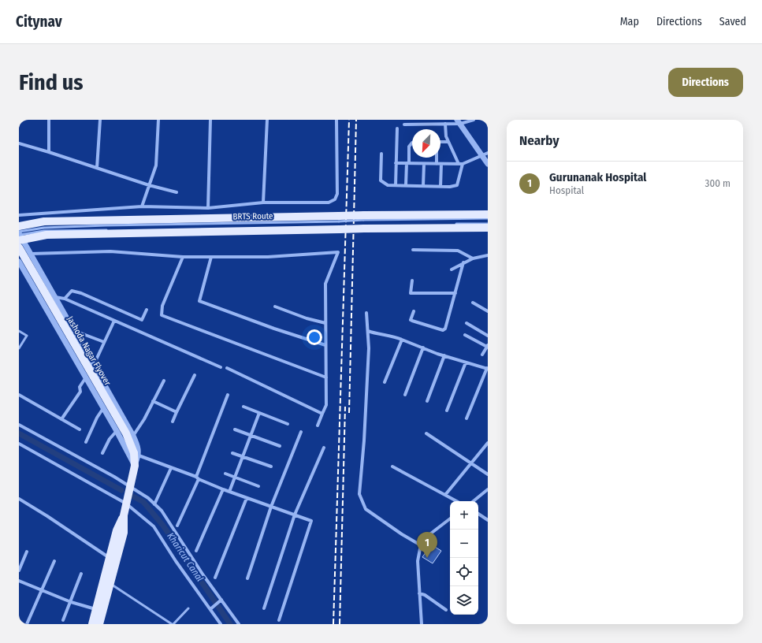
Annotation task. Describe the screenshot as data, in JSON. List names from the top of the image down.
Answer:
{
  "streets": {
    "main road": ["Jashoda Nagar Flyover"]
  },
  "water": ["Kharicut Canal"],
  "north": "bottom left",
  "page": {
    "header": "Citynav",
    "nav": ["Map", "Directions", "Saved"],
    "buttons": "Directions",
    "title": "Find us",
    "heading": "Nearby",
    "list": [
      {
        "mark": "1",
        "name": "Gurunanak Hospital",
        "note": "Hospital",
        "value": "300 m"
      }
    ],
    "map_buttons": ["+", "−"],
    "pins": "1"
  }
}
